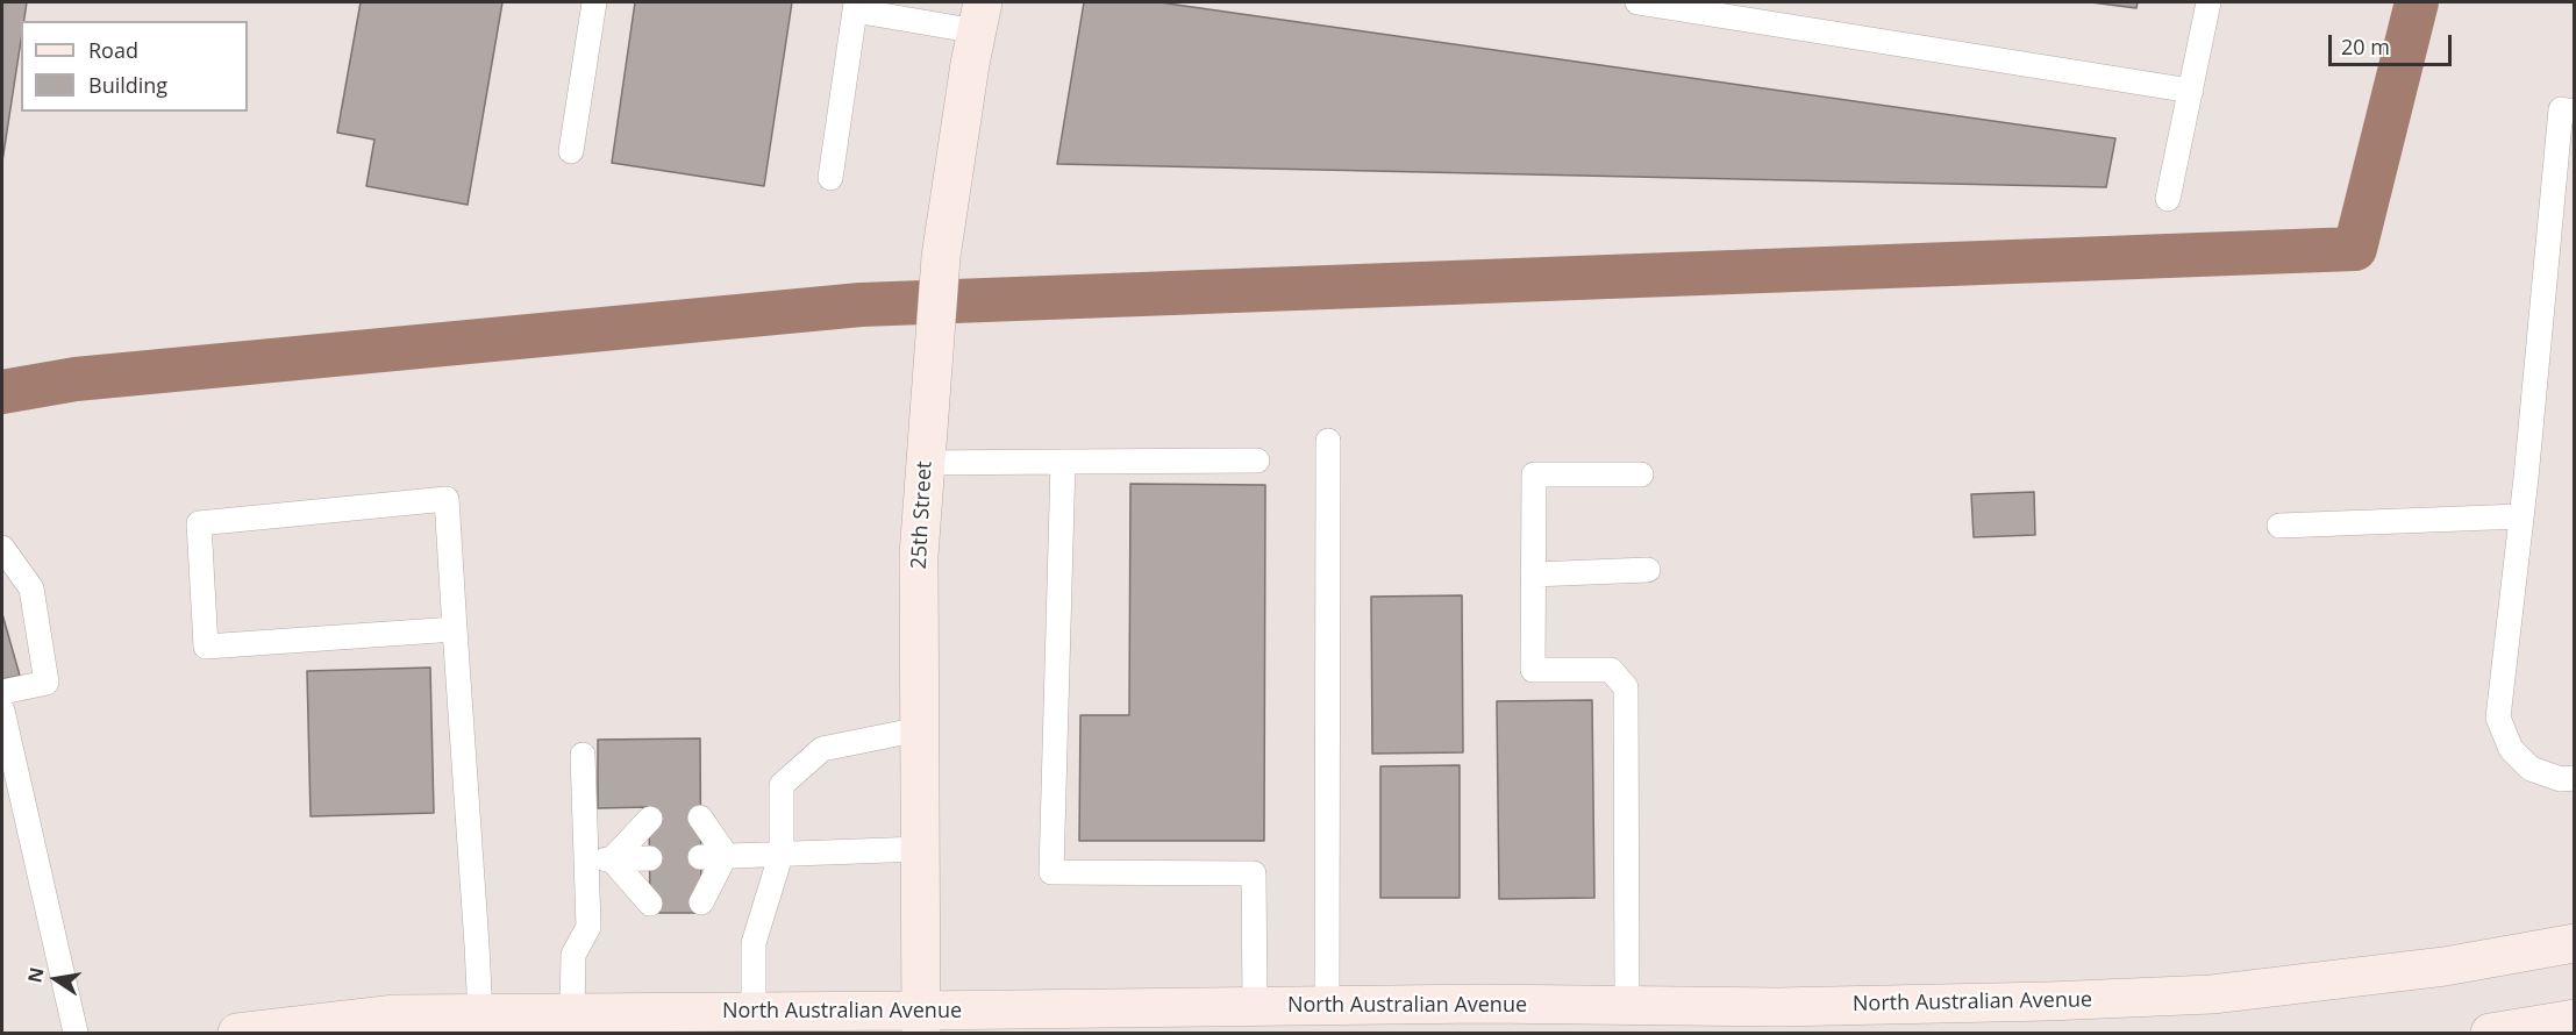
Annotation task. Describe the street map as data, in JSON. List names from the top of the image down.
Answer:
{
  "streets": {
    "main road": ["25th Street", "North Australian Avenue"]
  },
  "crossings": [
    ["25th Street", "North Australian Avenue"]
  ],
  "legend": ["Road", "Building"],
  "scale_bar": "20 m",
  "north": "left"
}
